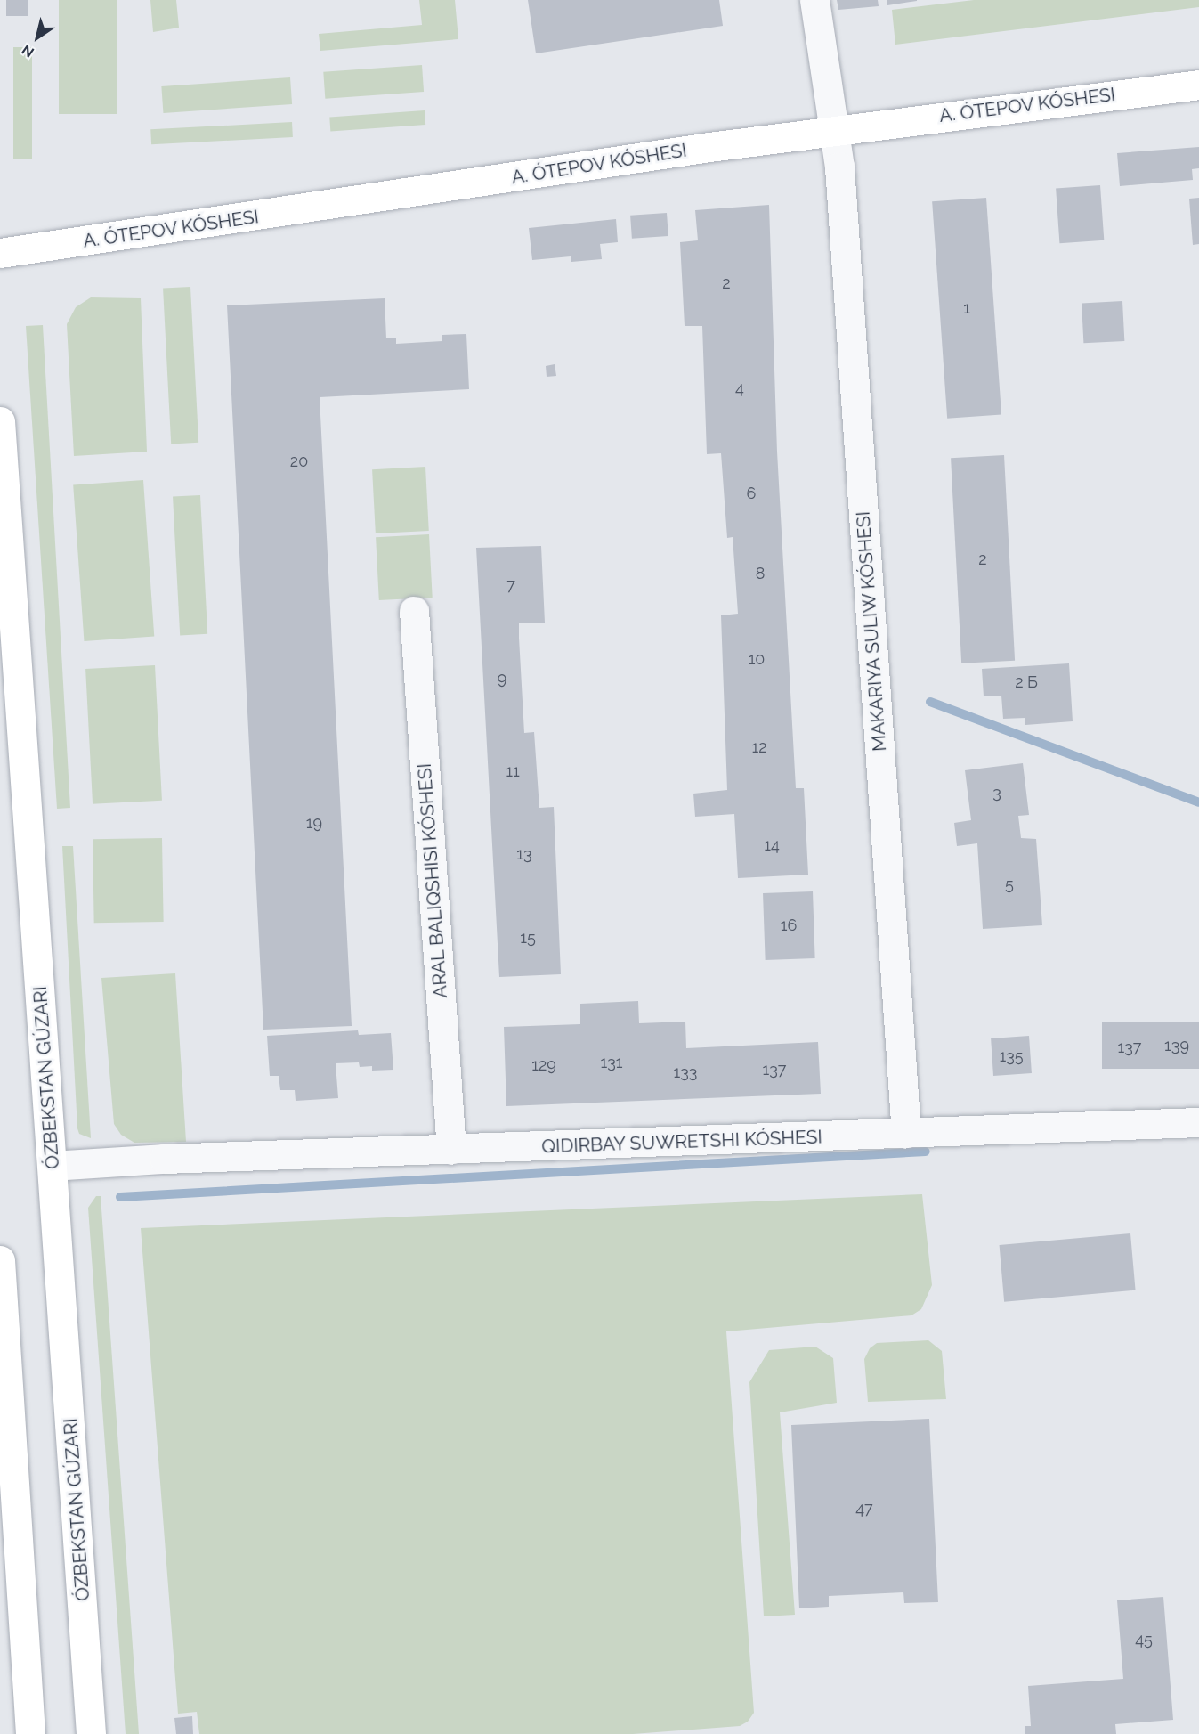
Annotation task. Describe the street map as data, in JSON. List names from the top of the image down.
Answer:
{
  "streets": {
    "main road": ["A. ÓTEPOV KÓSHESI"]
  },
  "house_numbers": [
    "2",
    "1",
    "4",
    "20",
    "6",
    "2",
    "8",
    "7",
    "10",
    "9",
    "2 Б",
    "12",
    "11",
    "3",
    "19",
    "14",
    "13",
    "5",
    "16",
    "15",
    "139",
    "137",
    "135",
    "131",
    "129",
    "137",
    "133",
    "47",
    "45"
  ],
  "north": "bottom left"
}
